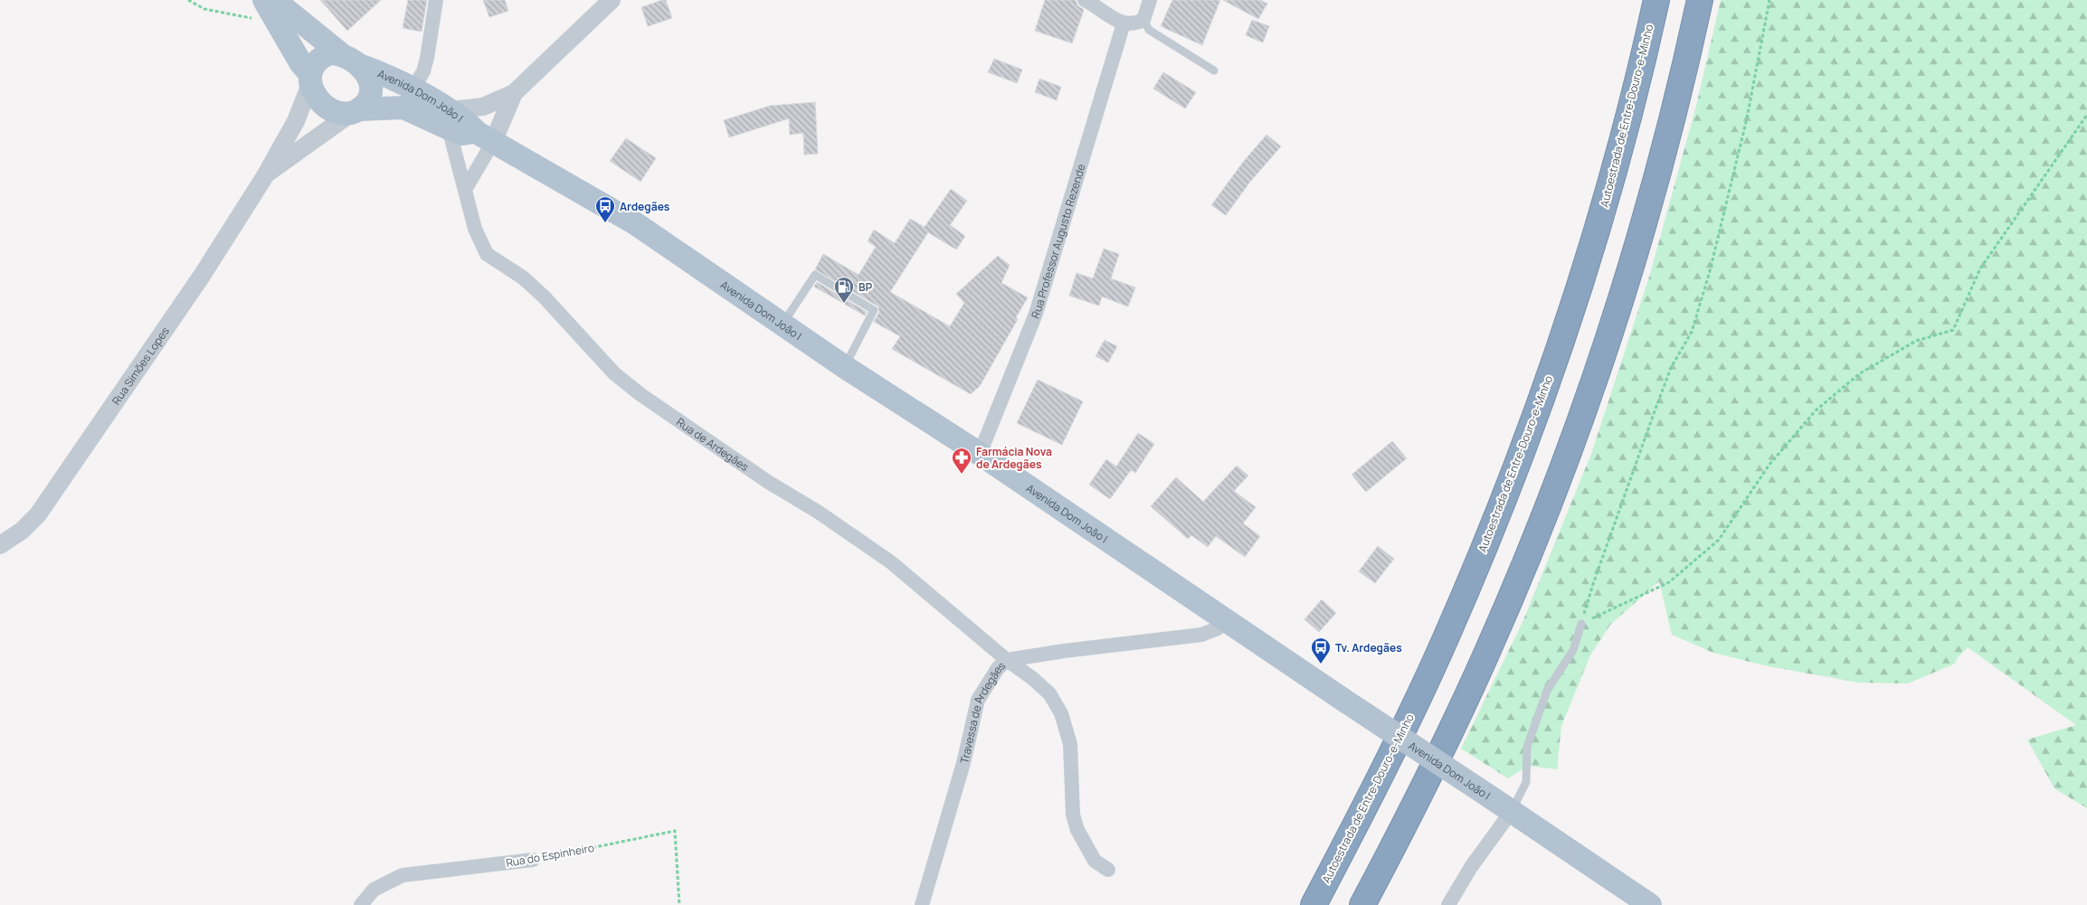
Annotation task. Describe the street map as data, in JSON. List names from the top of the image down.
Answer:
{
  "streets": {
    "highway": ["Autoestrada de Entre-Douro-e-Minho"],
    "main road": ["Avenida Dom João I"],
    "street": [
      "Rua Professor Augusto Rezende",
      "Rua Simões Lopes",
      "Rua de Ardegães",
      "Travessa de Ardegães",
      "Rua do Espinheiro"
    ]
  },
  "crossings": [
    ["Avenida Dom João I", "Rua Professor Augusto Rezende"],
    ["Avenida Dom João I", "Rua Simões Lopes"],
    ["Avenida Dom João I", "Rua de Ardegães"],
    ["Avenida Dom João I", "Travessa de Ardegães"],
    ["Rua de Ardegães", "Travessa de Ardegães"]
  ],
  "places": {
    "bus stop": ["Ardegães", "Tv. Ardegães"],
    "fuel station": ["BP"],
    "pharmacy": ["Farmácia Nova de Ardegães"]
  }
}
